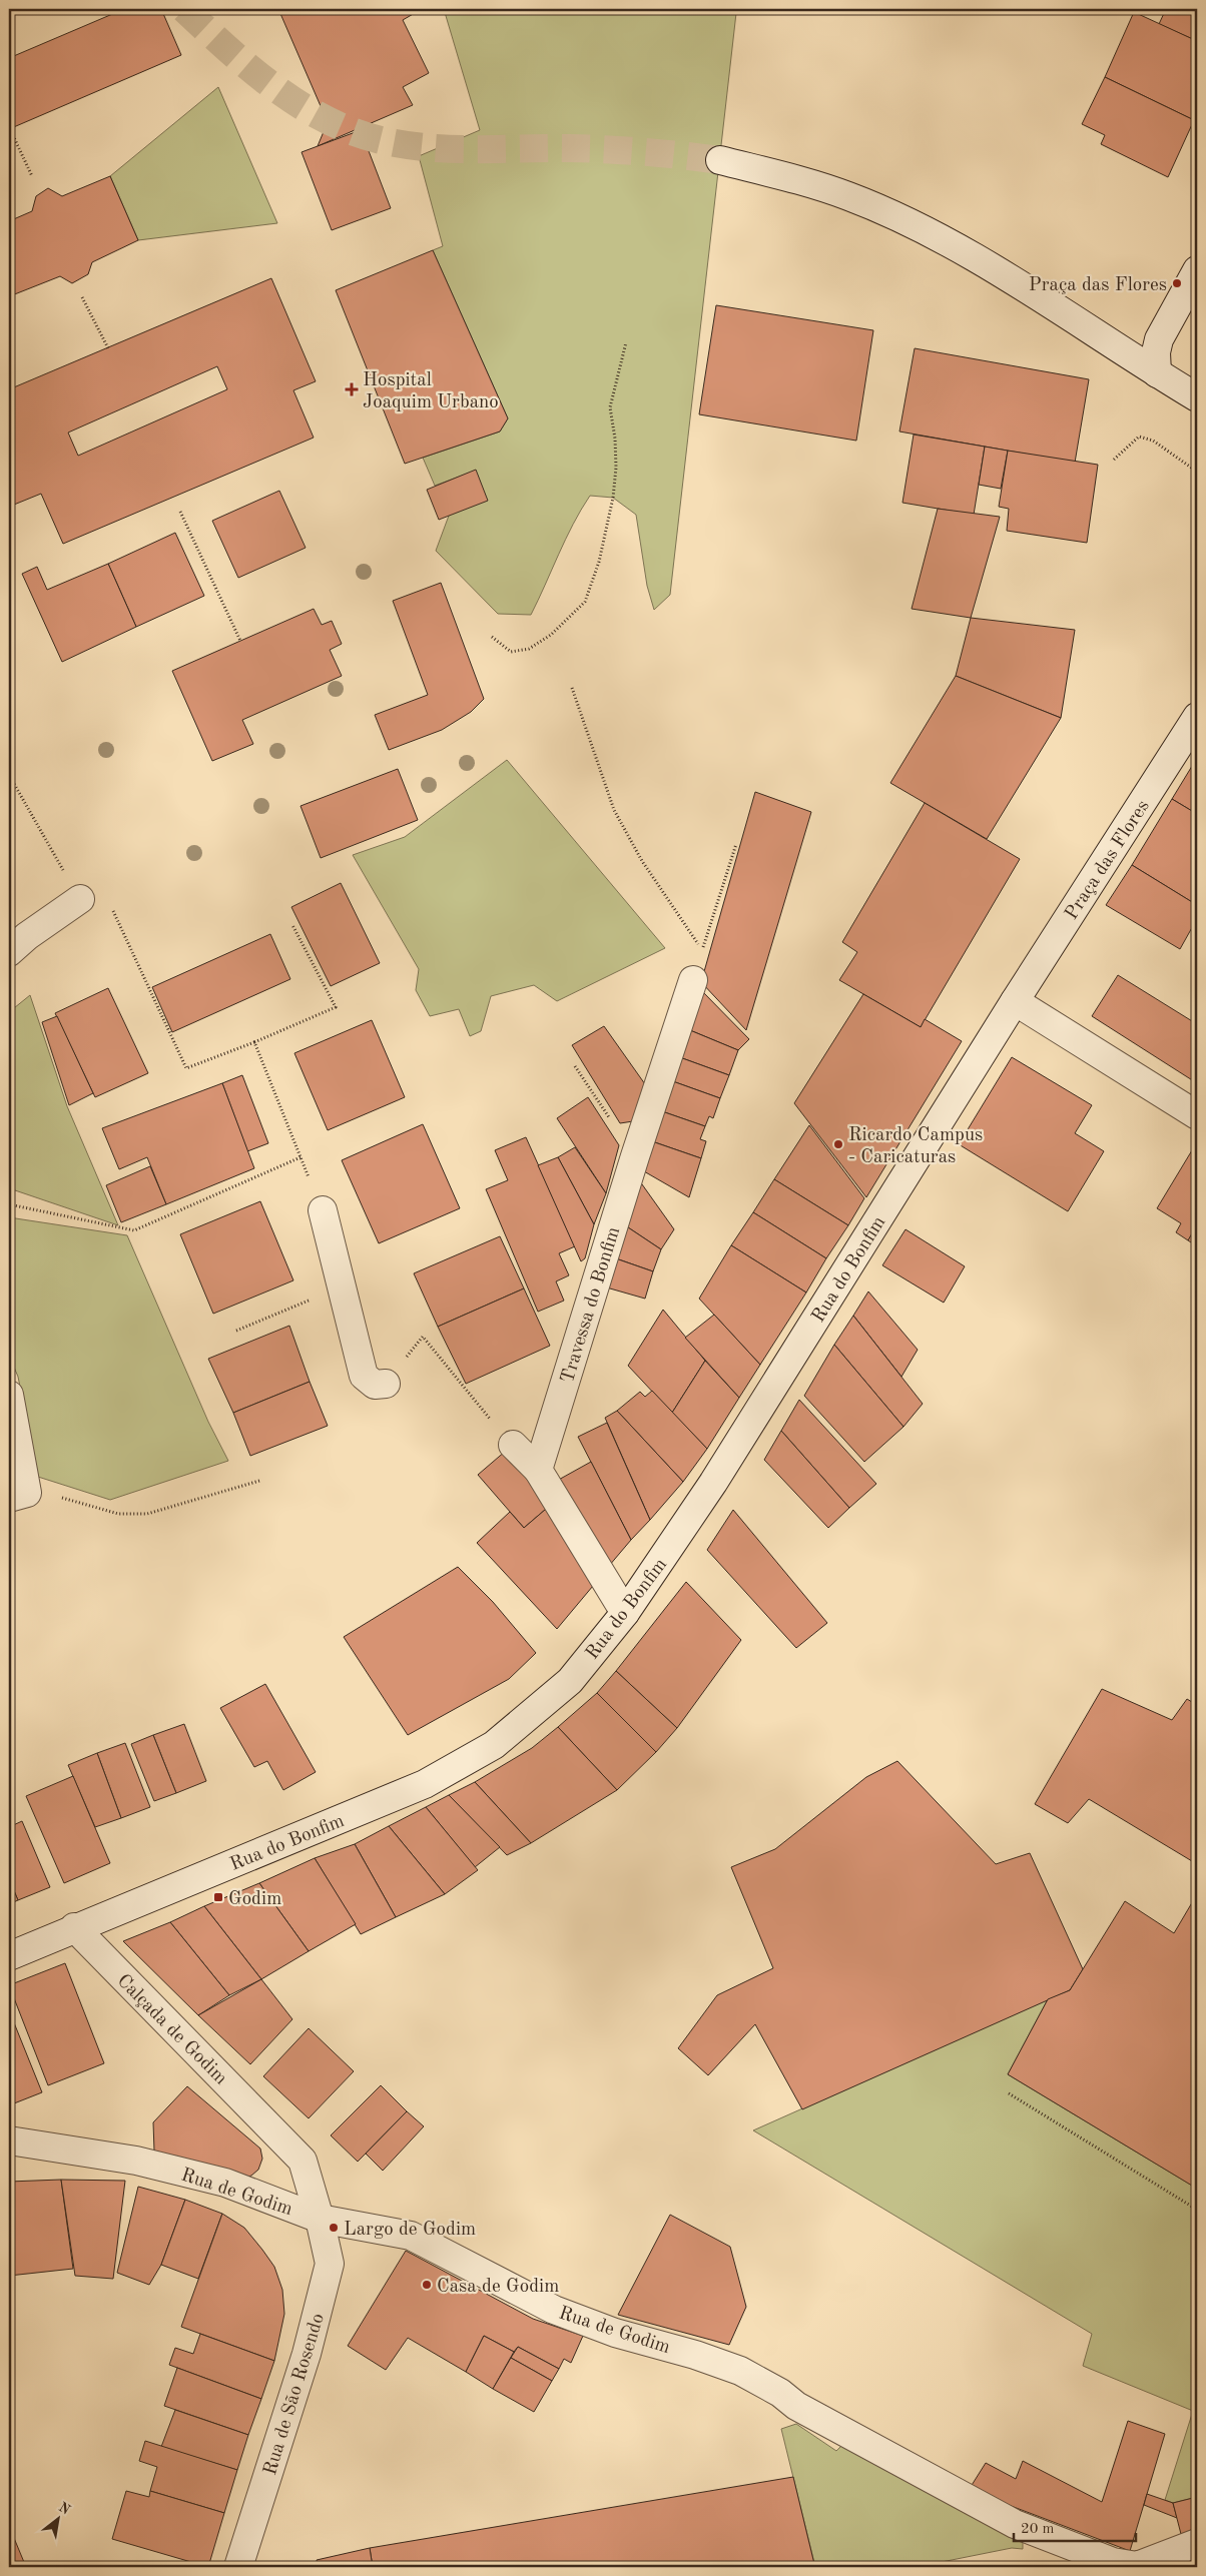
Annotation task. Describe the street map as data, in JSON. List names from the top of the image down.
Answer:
{
  "streets": {
    "street": [
      "Praça das Flores",
      "Rua do Bonfim",
      "Travessa do Bonfim",
      "Calçada de Godim",
      "Rua de Godim",
      "Rua de São Rosendo"
    ]
  },
  "crossings": [
    ["Praça das Flores", "Rua do Bonfim"],
    ["Rua do Bonfim", "Calçada de Godim"],
    ["Calçada de Godim", "Rua de Godim"],
    ["Calçada de Godim", "Rua de São Rosendo"],
    ["Rua de Godim", "Rua de São Rosendo"]
  ],
  "places": {
    "other": [
      "Praça das Flores",
      "Ricardo Campus - Caricaturas",
      "Largo de Godim",
      "Casa de Godim"
    ],
    "health": ["Hospital Joaquim Urbano"],
    "transit": ["Godim"]
  },
  "scale_bar": "20 m",
  "north": "top right"
}
